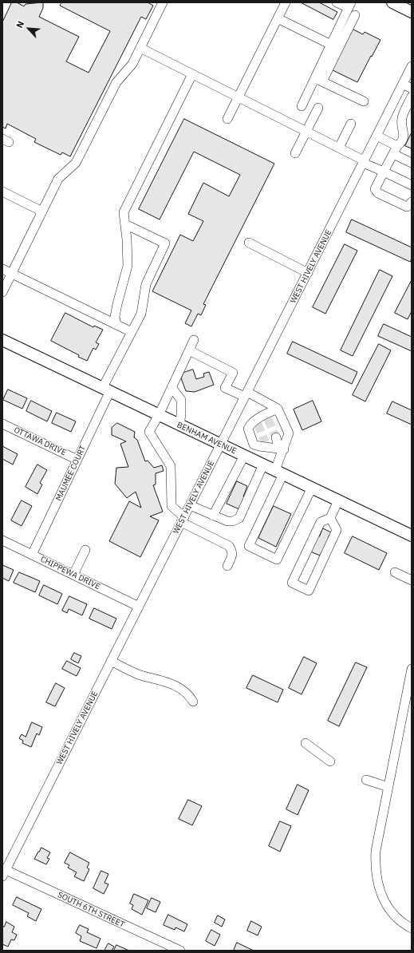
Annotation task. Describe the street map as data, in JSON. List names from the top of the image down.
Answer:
{
  "streets": {
    "main road": ["BENHAM AVENUE"],
    "street": [
      "WEST HIVELY AVENUE",
      "OTTAWA DRIVE",
      "MAUMEE COURT",
      "CHIPPEWA DRIVE",
      "SOUTH 6TH STREET"
    ]
  },
  "crossings": [
    ["WEST HIVELY AVENUE", "BENHAM AVENUE"],
    ["WEST HIVELY AVENUE", "CHIPPEWA DRIVE"],
    ["WEST HIVELY AVENUE", "SOUTH 6TH STREET"],
    ["BENHAM AVENUE", "MAUMEE COURT"],
    ["OTTAWA DRIVE", "MAUMEE COURT"],
    ["MAUMEE COURT", "CHIPPEWA DRIVE"]
  ],
  "north": "top left"
}
